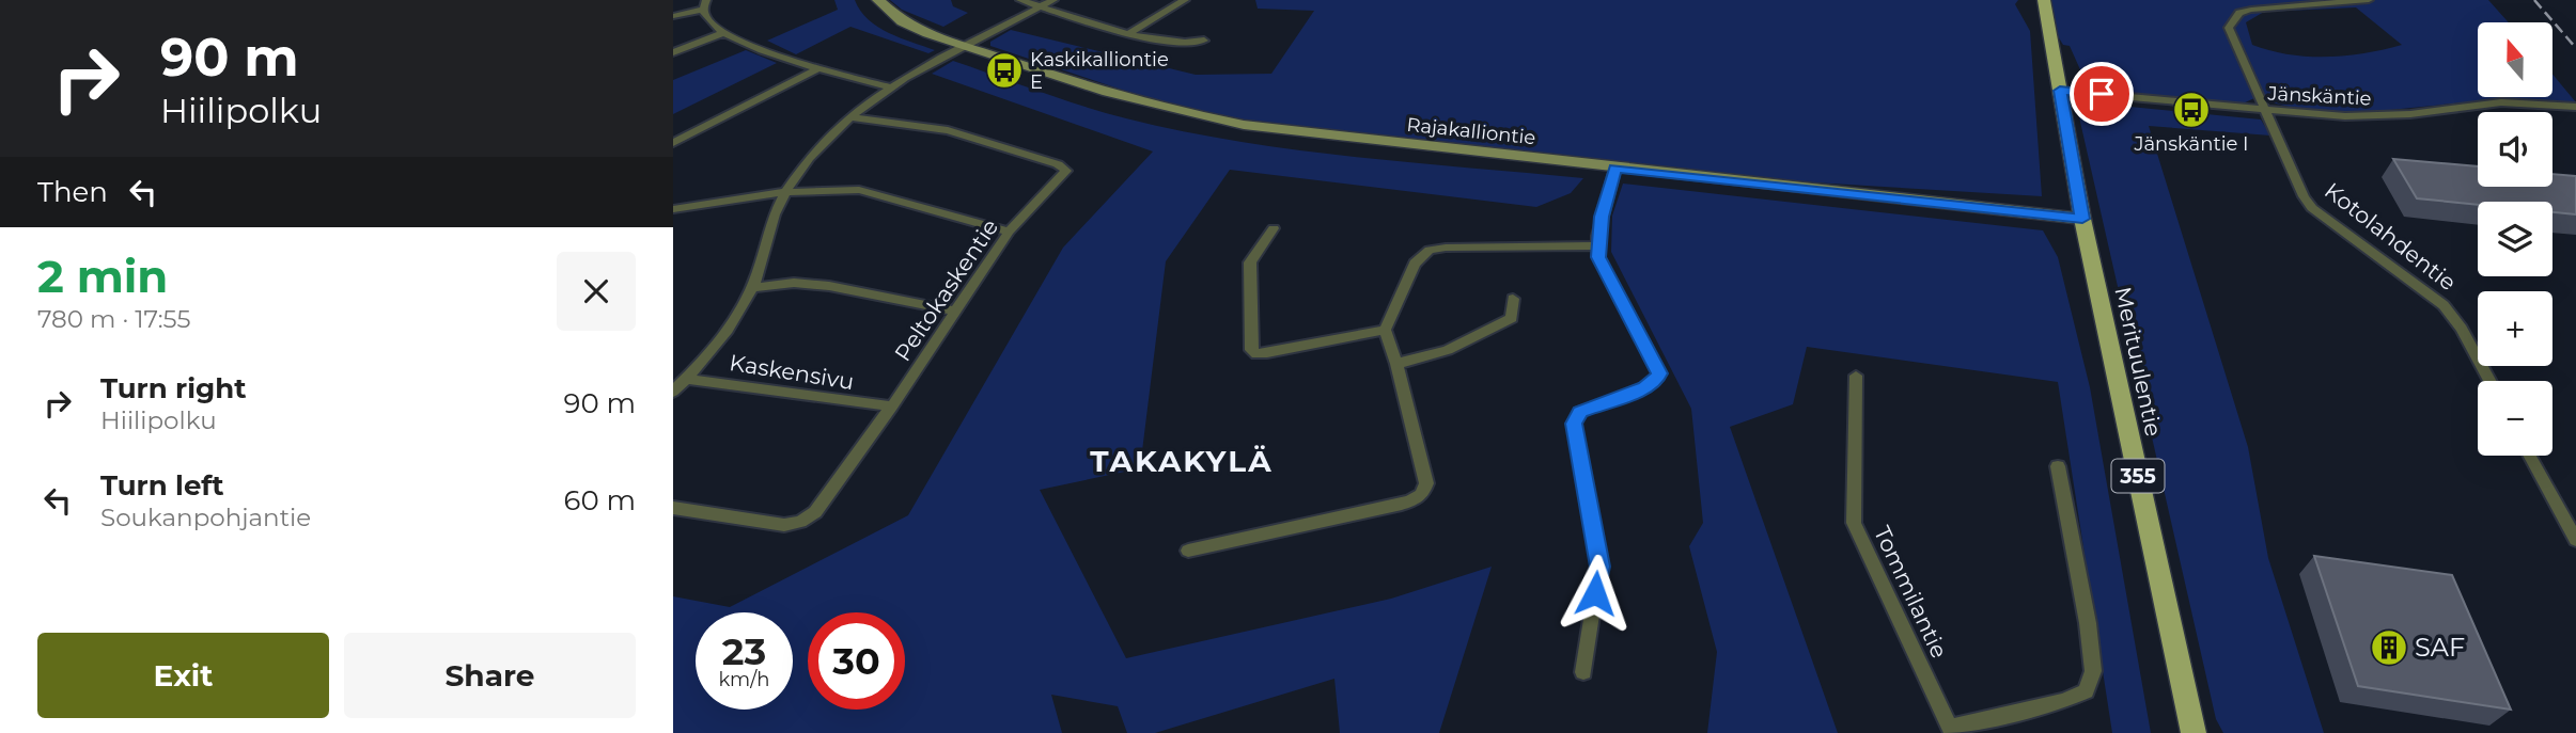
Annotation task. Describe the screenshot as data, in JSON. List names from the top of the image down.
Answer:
{
  "streets": {
    "main road": ["Merituulentie", "355"],
    "street": [
      "Jänskäntie",
      "Rajakalliontie",
      "Kotolahdentie",
      "Peltokaskentie",
      "Kaskensivu",
      "Tommilantie"
    ]
  },
  "crossings": [
    ["Jänskäntie", "Kotolahdentie"],
    ["Jänskäntie", "Merituulentie"],
    ["Rajakalliontie", "Merituulentie"],
    ["Peltokaskentie", "Kaskensivu"]
  ],
  "districts": ["TAKAKYLÄ"],
  "places": {
    "bus stop": ["Kaskikalliontie E", "Jänskäntie I"],
    "building": ["SAF"]
  },
  "north": "top",
  "page": {
    "turn": ["90 m", "Hiilipolku"],
    "map_buttons": ["+", "−"],
    "then": "Then",
    "heading": ["2 min", "780 m · 17:55"],
    "list": [
      {
        "name": "Turn right",
        "note": "Hiilipolku",
        "value": "90 m"
      },
      {
        "name": "Turn left",
        "note": "Soukanpohjantie",
        "value": "60 m"
      }
    ],
    "speed": "23 km/h",
    "limit": "30",
    "buttons": ["Exit", "Share"]
  }
}
